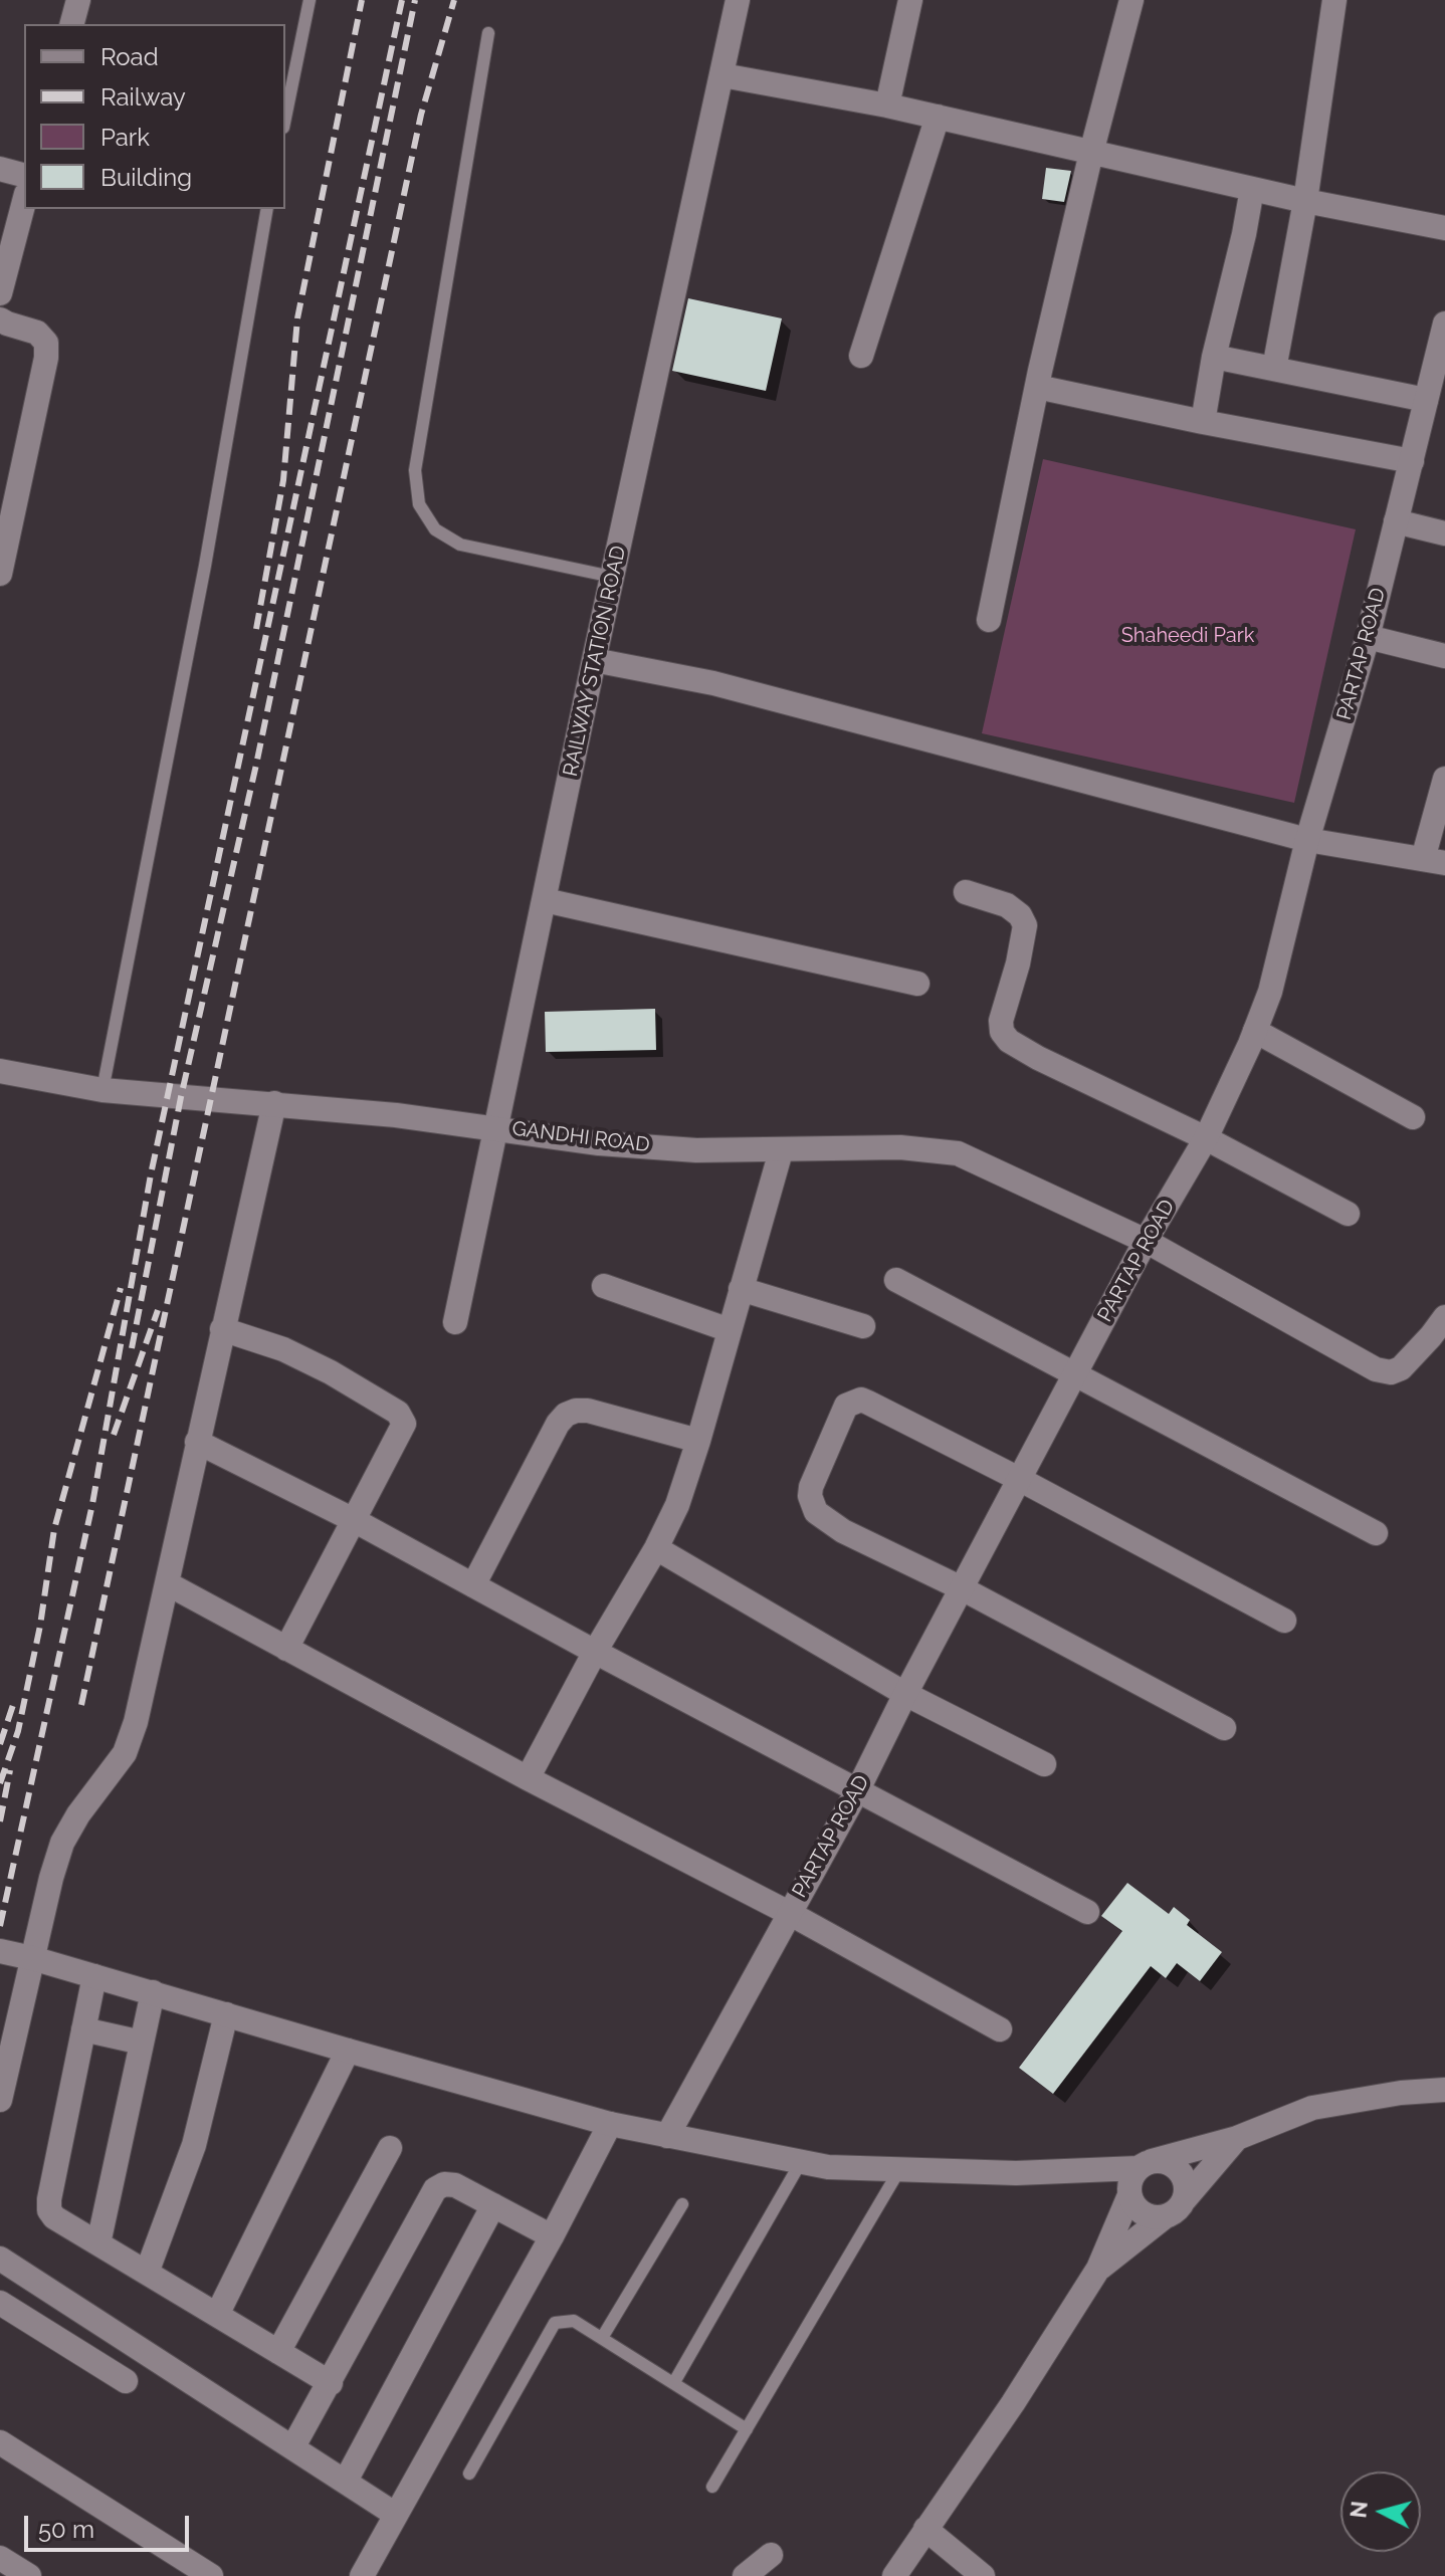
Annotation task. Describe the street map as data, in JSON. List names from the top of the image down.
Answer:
{
  "streets": {
    "street": ["PARTAP ROAD", "RAILWAY STATION ROAD", "GANDHI ROAD"]
  },
  "crossings": [
    ["PARTAP ROAD", "GANDHI ROAD"],
    ["RAILWAY STATION ROAD", "GANDHI ROAD"]
  ],
  "parks": ["Shaheedi Park"],
  "legend": [
    "Road",
    "Railway",
    "Park",
    "Building"
  ],
  "scale_bar": "50 m",
  "north": "left"
}
